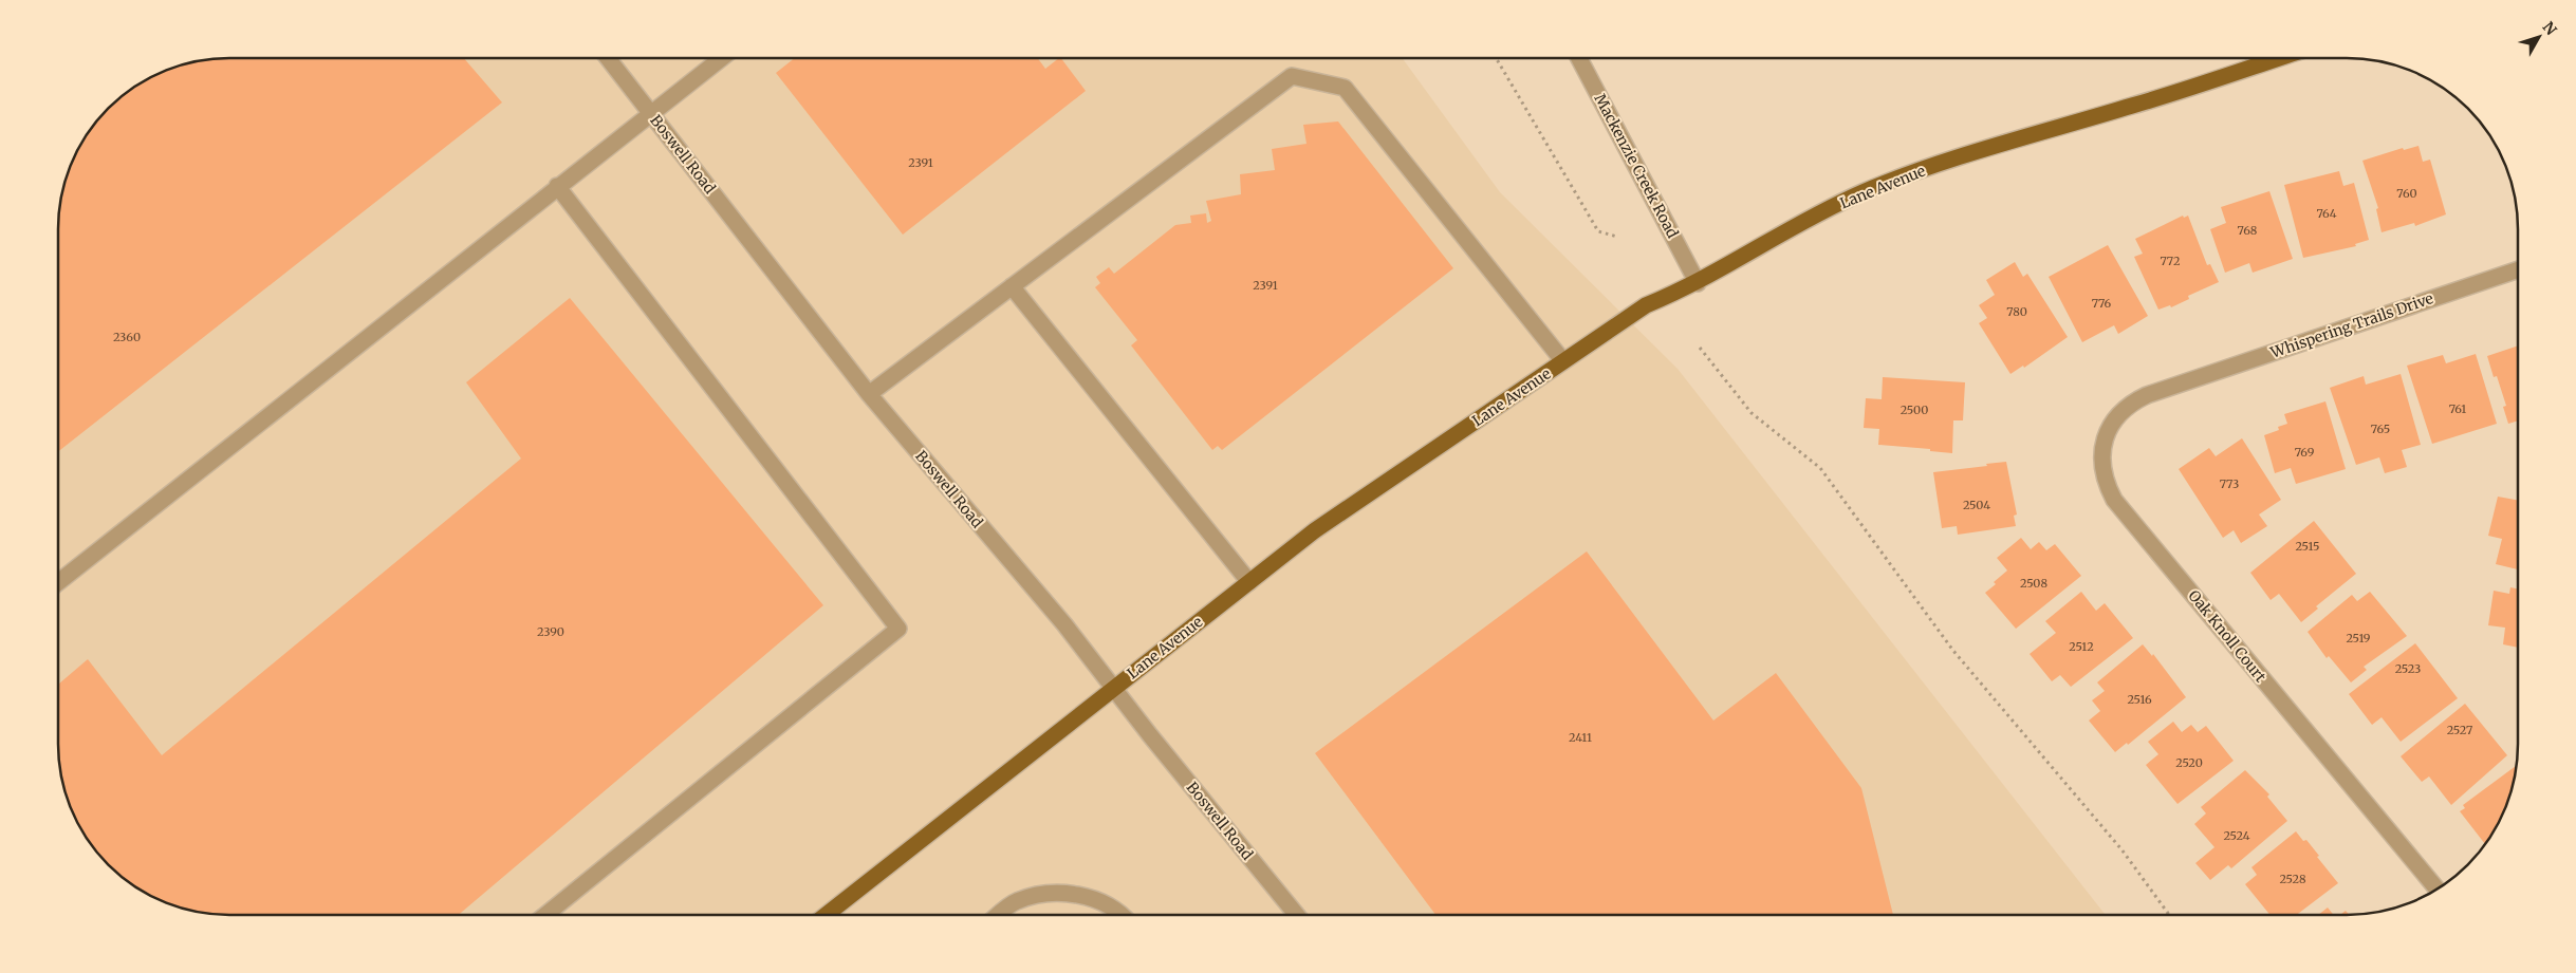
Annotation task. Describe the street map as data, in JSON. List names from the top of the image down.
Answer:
{
  "streets": {
    "main road": ["Lane Avenue"],
    "street": [
      "Boswell Road",
      "Mackenzie Creek Road",
      "Whispering Trails Drive",
      "Oak Knoll Court"
    ]
  },
  "crossings": [
    ["Boswell Road", "Lane Avenue"],
    ["Mackenzie Creek Road", "Lane Avenue"],
    ["Whispering Trails Drive", "Oak Knoll Court"]
  ],
  "house_numbers": [
    "2391",
    "760",
    "764",
    "768",
    "772",
    "2391",
    "776",
    "780",
    "2360",
    "761",
    "2500",
    "765",
    "769",
    "773",
    "2504",
    "2515",
    "2508",
    "2390",
    "2519",
    "2512",
    "2523",
    "2516",
    "2527",
    "2411",
    "2520",
    "2524",
    "2528"
  ],
  "north": "top right"
}
